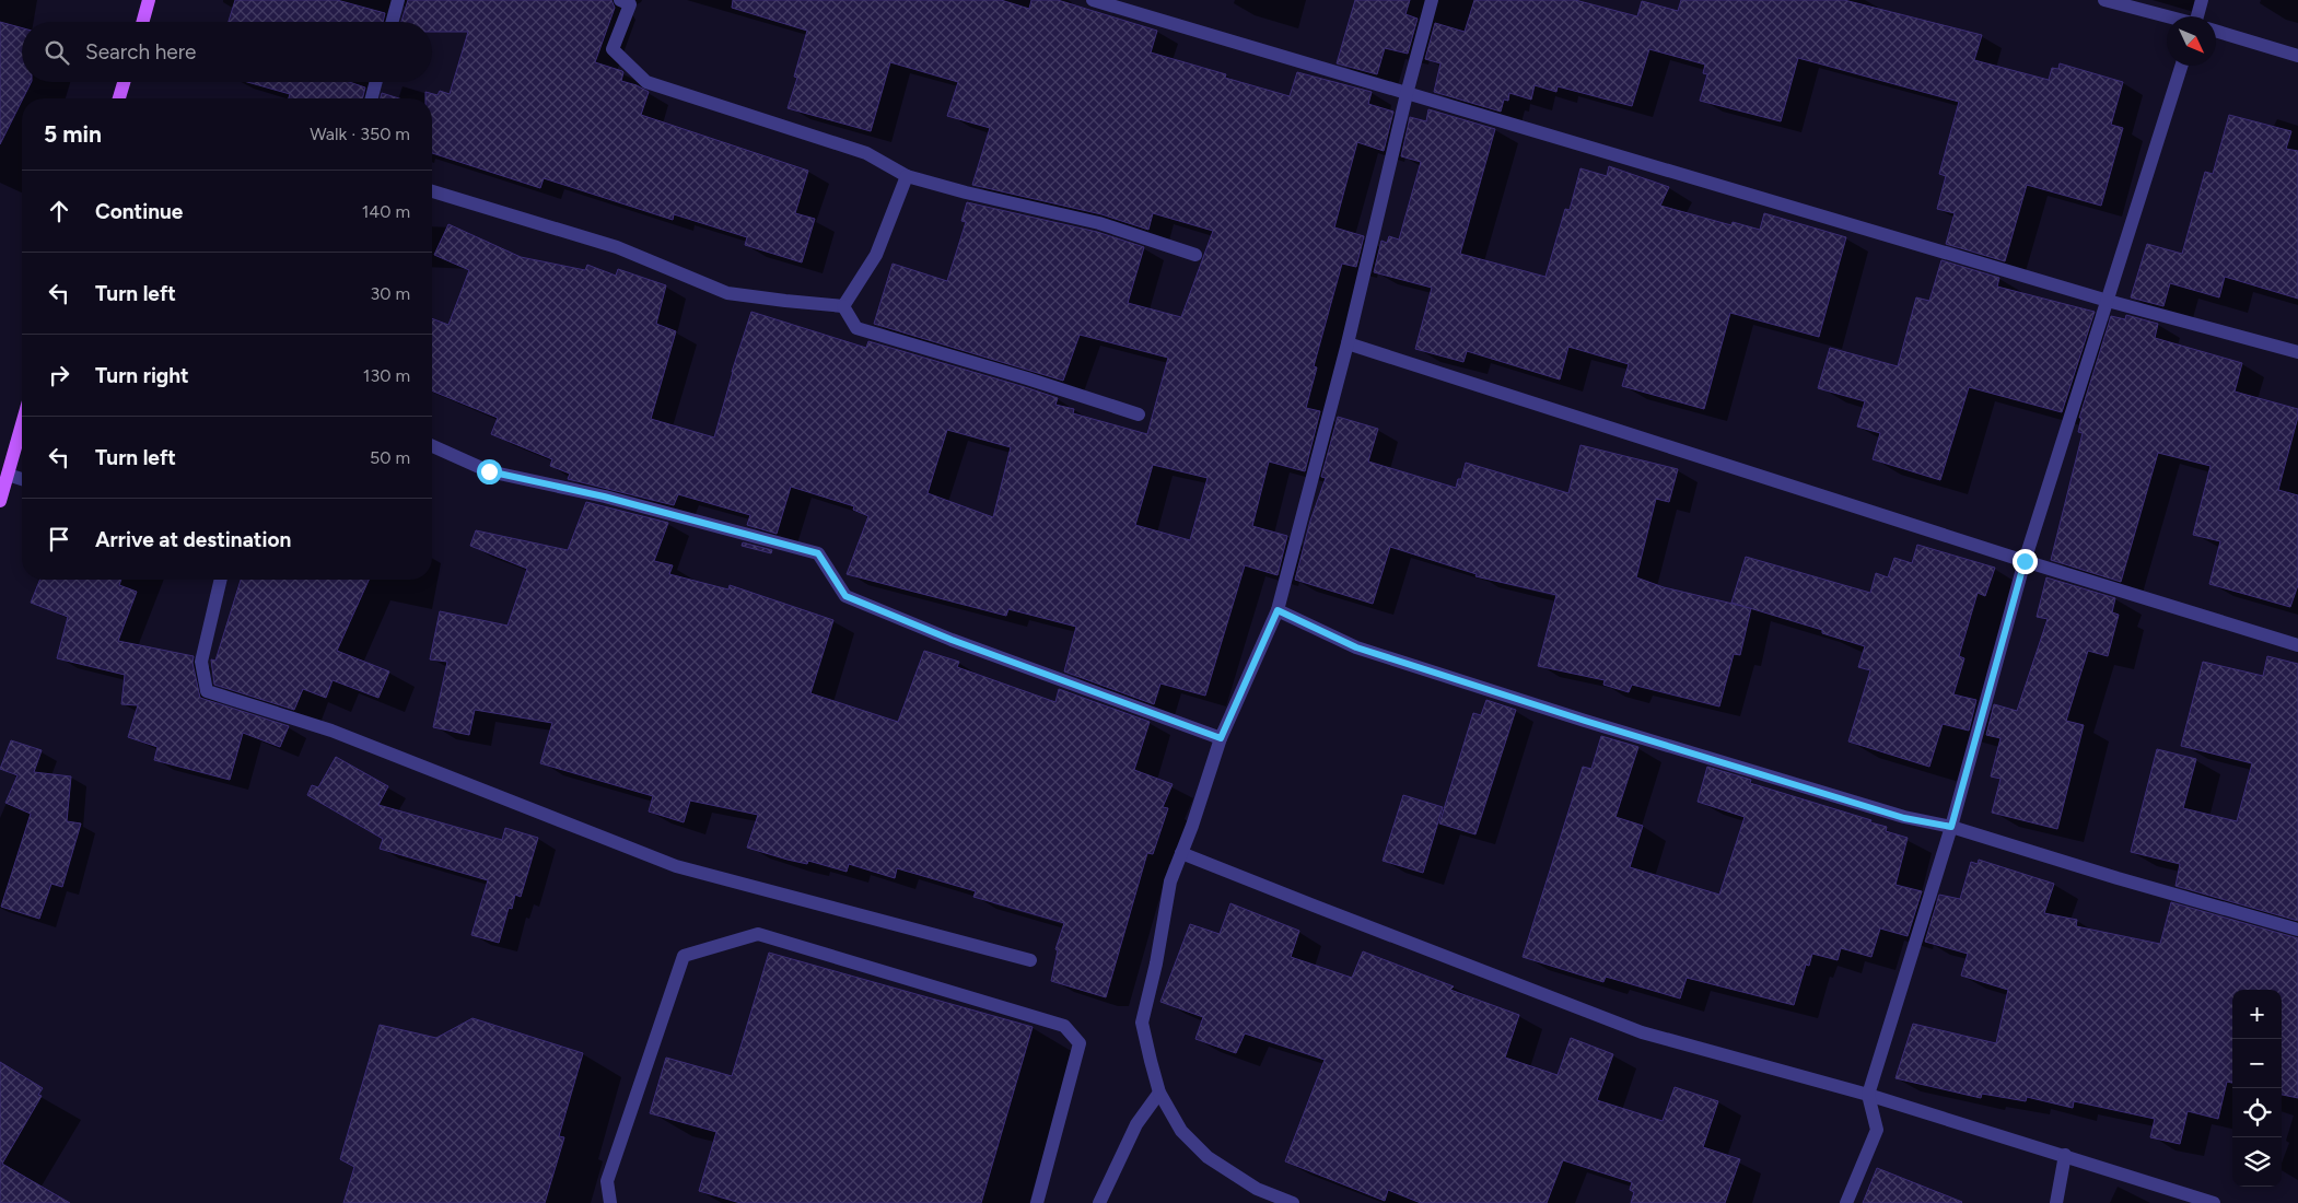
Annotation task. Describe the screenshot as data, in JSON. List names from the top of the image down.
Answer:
{
  "north": "bottom right",
  "page": {
    "search": "Search here",
    "heading": ["5 min", "Walk · 350 m"],
    "list": [
      ["Continue", "140 m"],
      ["Turn left", "30 m"],
      ["Turn right", "130 m"],
      ["Turn left", "50 m"],
      "Arrive at destination"
    ],
    "map_buttons": ["+", "−"]
  }
}
